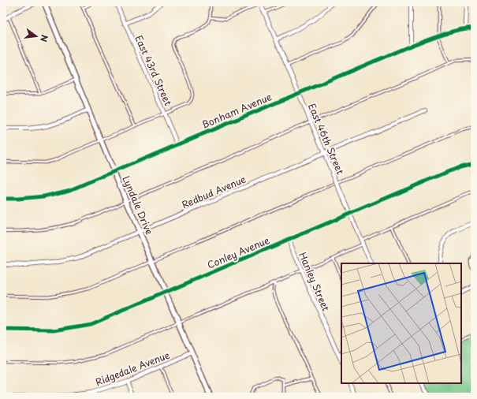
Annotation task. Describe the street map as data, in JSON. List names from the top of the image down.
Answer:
{
  "streets": {
    "street": [
      "East 43rd Street",
      "Bonham Avenue",
      "East 46th Street",
      "Redbud Avenue",
      "Lyndale Drive",
      "Conley Avenue",
      "Hanley Street",
      "Ridgedale Avenue"
    ]
  },
  "crossings": [
    ["East 43rd Street", "Bonham Avenue"],
    ["Bonham Avenue", "East 46th Street"],
    ["Bonham Avenue", "Lyndale Drive"],
    ["East 46th Street", "Redbud Avenue"],
    ["East 46th Street", "Conley Avenue"],
    ["Redbud Avenue", "Lyndale Drive"],
    ["Lyndale Drive", "Conley Avenue"],
    ["Lyndale Drive", "Ridgedale Avenue"],
    ["Conley Avenue", "Hanley Street"]
  ],
  "north": "right"
}
